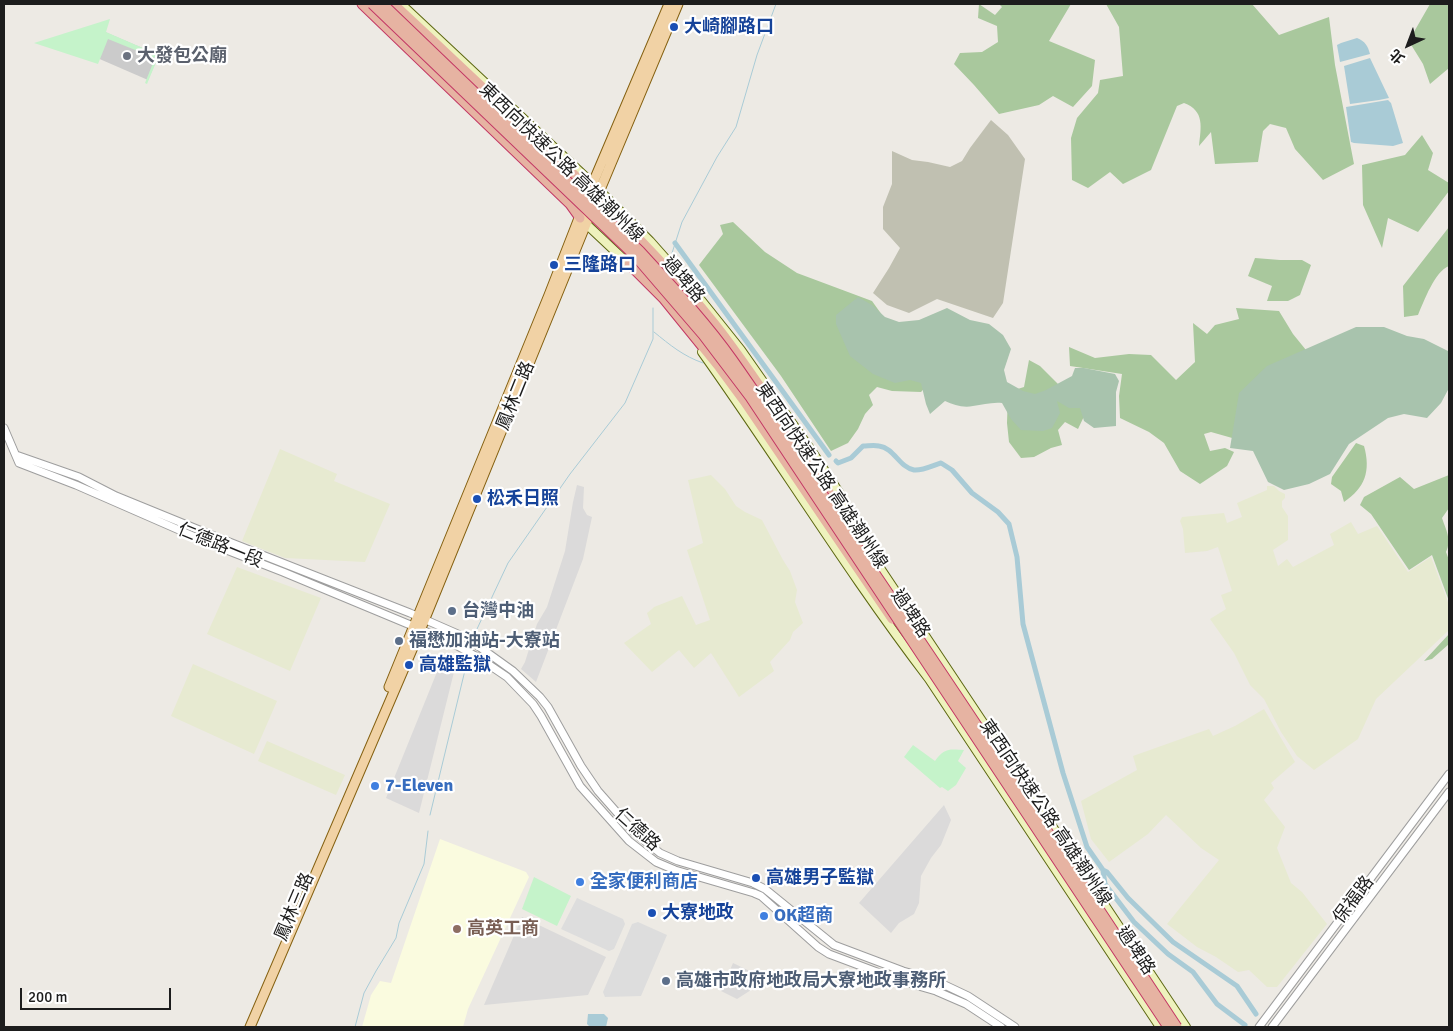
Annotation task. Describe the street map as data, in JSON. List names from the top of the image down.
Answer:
{
  "streets": {
    "highway": ["東西向快速公路 高雄潮州線"],
    "main road": ["過埤路", "鳳林二路", "鳳林三路"],
    "street": ["仁德路一段", "仁德路", "保福路"]
  },
  "crossings": [
    ["過埤路", "鳳林二路"],
    ["鳳林二路", "仁德路一段"],
    ["鳳林二路", "仁德路"],
    ["鳳林二路", "鳳林三路"],
    ["仁德路一段", "仁德路"]
  ],
  "places": [
    "大崎腳路口",
    "大發包公廟",
    "三隆路口",
    "松禾日照",
    "台灣中油",
    "福懋加油站-大寮站",
    "高雄監獄",
    "7-Eleven",
    "高雄男子監獄",
    "全家便利商店",
    "大寮地政",
    "OK超商",
    "高英工商",
    "高雄市政府地政局大寮地政事務所"
  ],
  "scale_bar": "200 m",
  "north": "bottom left"
}
